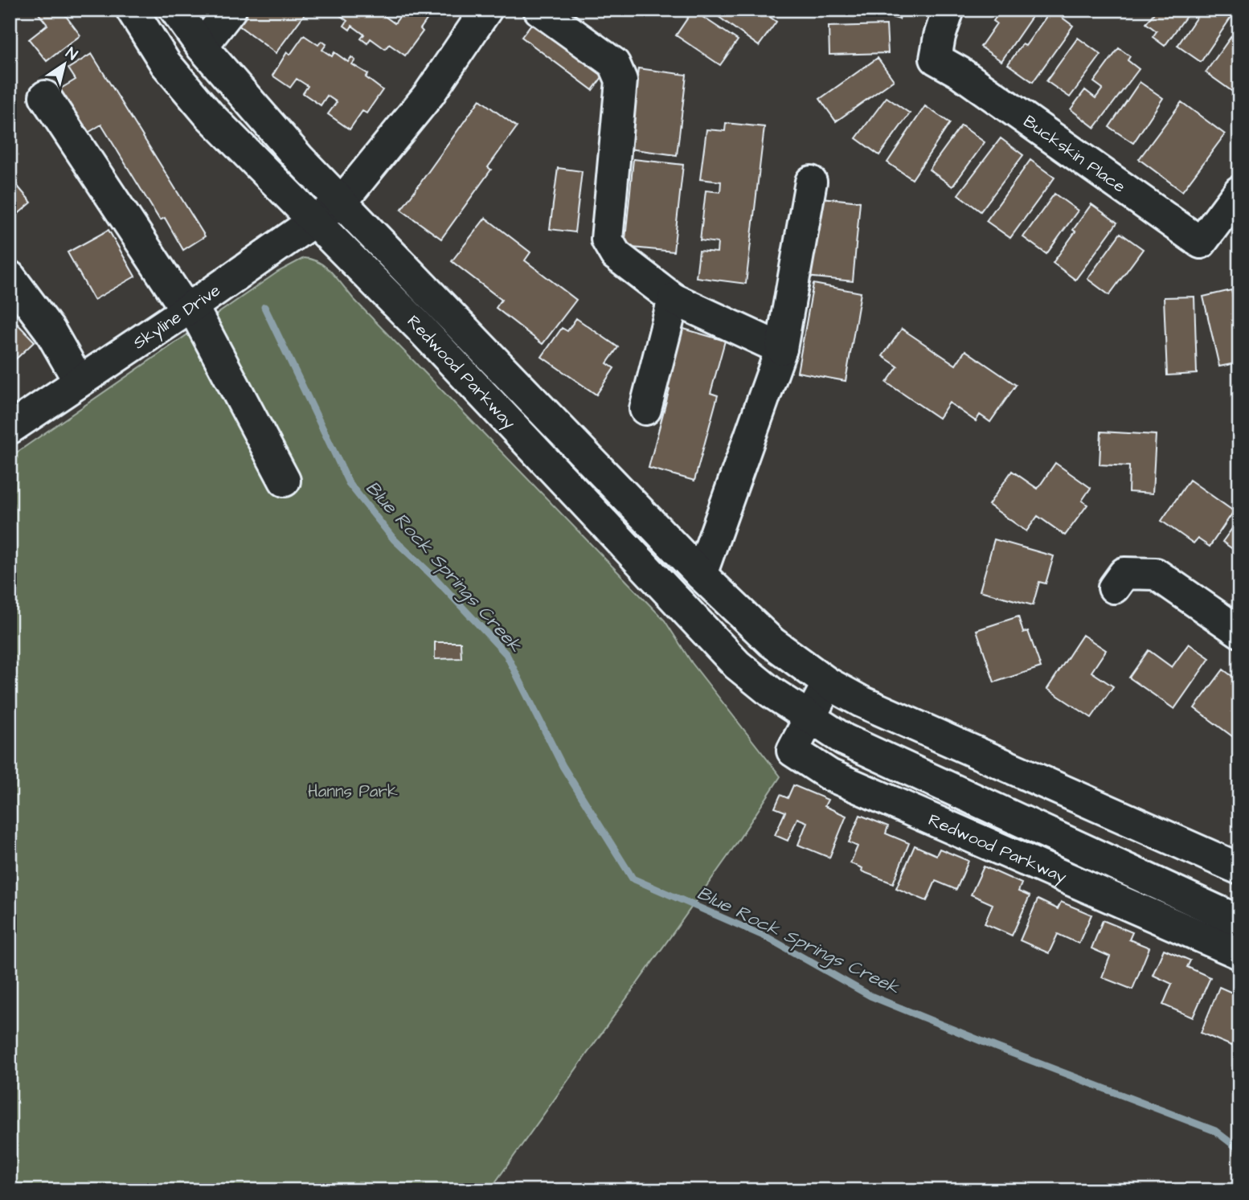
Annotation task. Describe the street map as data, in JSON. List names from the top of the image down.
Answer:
{
  "streets": {
    "main road": ["Buckskin Place", "Skyline Drive", "Redwood Parkway"]
  },
  "crossings": [
    ["Skyline Drive", "Redwood Parkway"]
  ],
  "water": ["Blue Rock Springs Creek"],
  "parks": ["Hanns Park"],
  "north": "top right"
}
